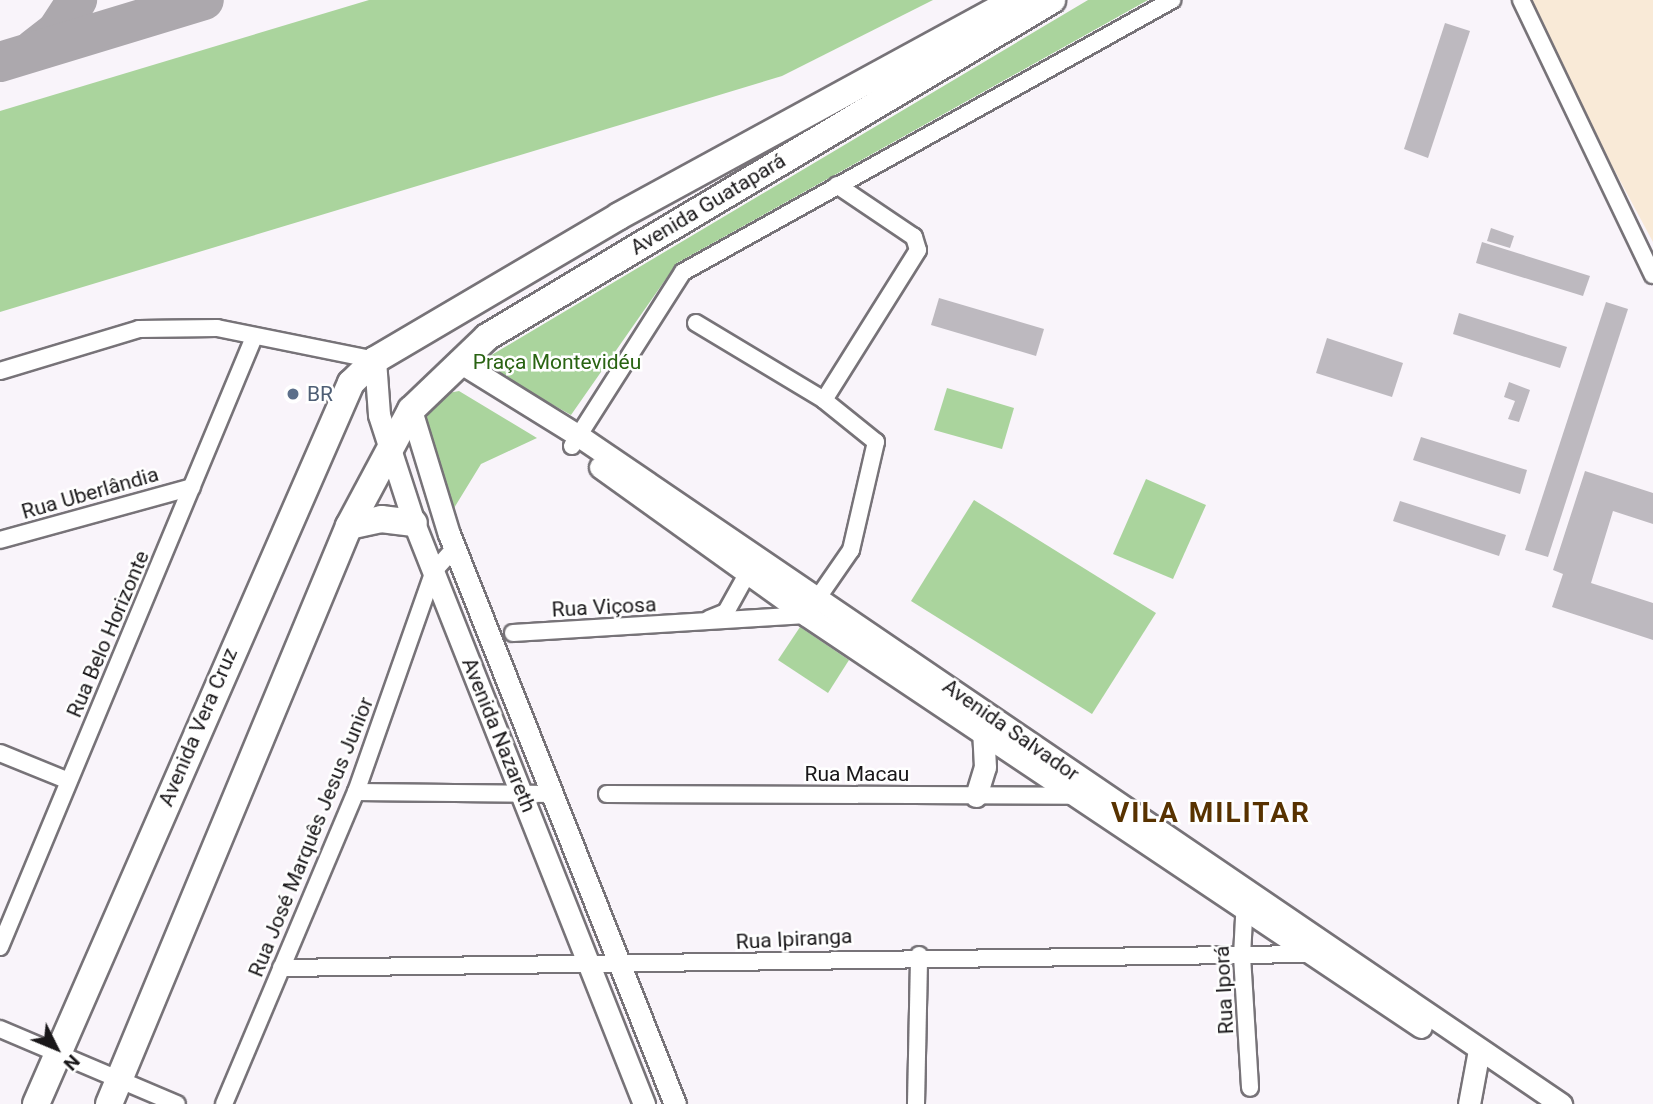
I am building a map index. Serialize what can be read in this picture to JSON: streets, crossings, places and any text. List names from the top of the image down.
{
  "streets": {
    "highway": ["Avenida Guatapará", "Avenida Vera Cruz"],
    "street": [
      "Rua Uberlândia",
      "Rua Viçosa",
      "Rua Belo Horizonte",
      "Avenida Salvador",
      "Avenida Nazareth",
      "Rua Macau",
      "Rua José Marquês Jesus Junior",
      "Rua Ipiranga",
      "Rua Iporá"
    ]
  },
  "crossings": [
    ["Avenida Guatapará", "Avenida Vera Cruz"],
    ["Avenida Guatapará", "Avenida Salvador"],
    ["Avenida Guatapará", "Avenida Nazareth"],
    ["Rua Uberlândia", "Rua Belo Horizonte"],
    ["Rua Viçosa", "Avenida Salvador"],
    ["Avenida Vera Cruz", "Avenida Nazareth"],
    ["Avenida Salvador", "Rua Macau"],
    ["Avenida Salvador", "Rua Ipiranga"],
    ["Avenida Salvador", "Rua Iporá"],
    ["Avenida Nazareth", "Rua José Marquês Jesus Junior"],
    ["Avenida Nazareth", "Rua Ipiranga"],
    ["Rua José Marquês Jesus Junior", "Rua Ipiranga"],
    ["Rua Ipiranga", "Rua Iporá"]
  ],
  "districts": ["VILA MILITAR"],
  "parks": ["Praça Montevidéu"],
  "places": ["BR"],
  "north": "bottom right"
}
